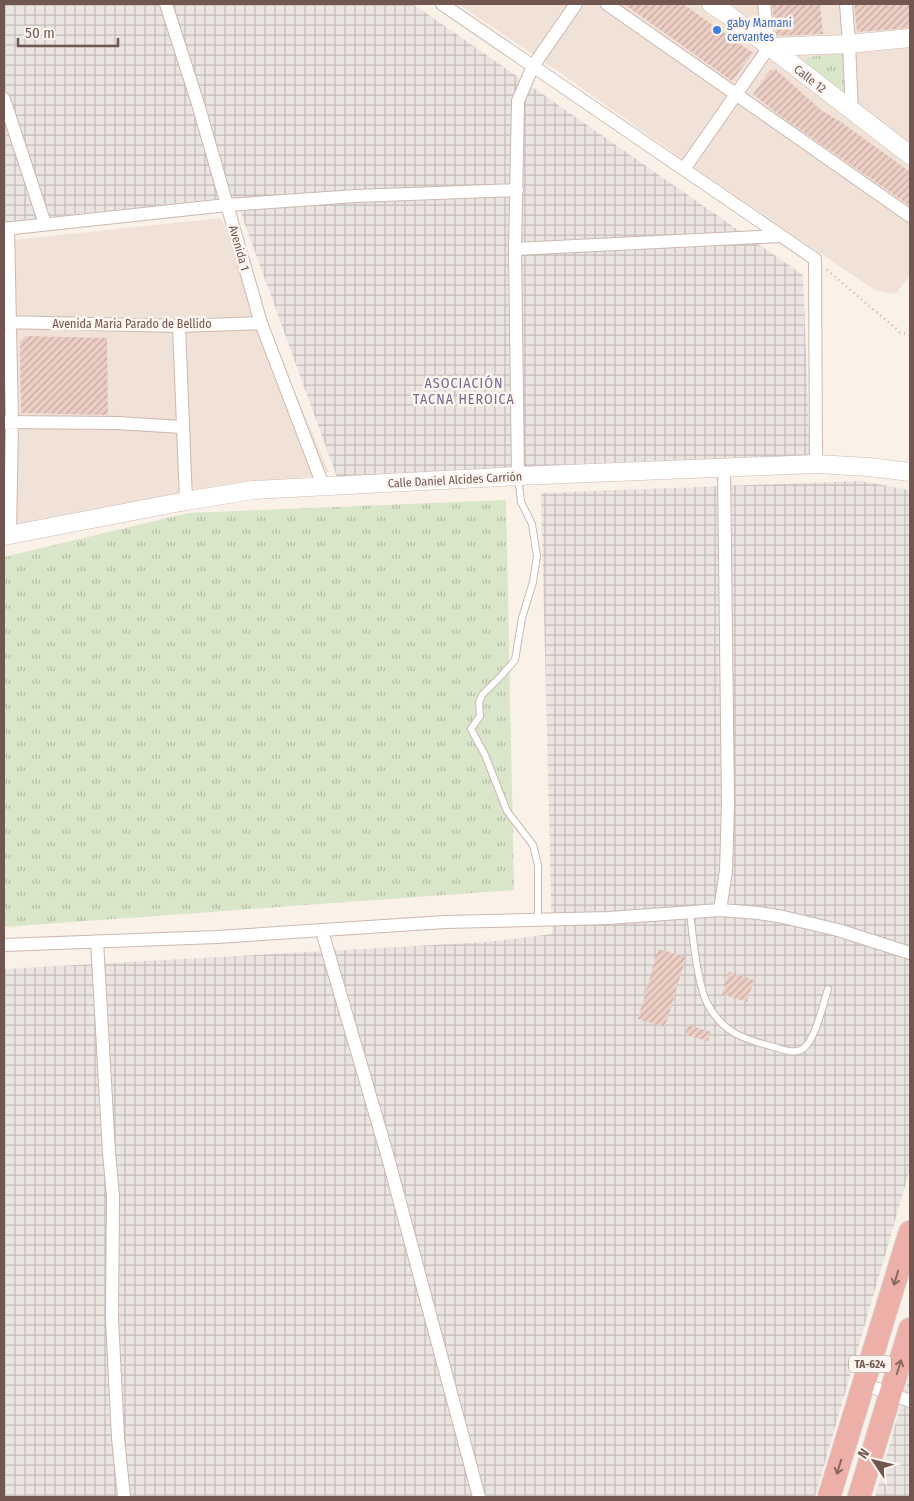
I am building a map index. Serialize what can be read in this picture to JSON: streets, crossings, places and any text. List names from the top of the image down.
{
  "streets": {
    "highway": ["TA-624"],
    "street": [
      "Calle 12",
      "Avenida 1",
      "Avenida Maria Parado de Bellido",
      "Calle Daniel Alcides Carrión"
    ]
  },
  "crossings": [
    ["Avenida 1", "Avenida Maria Parado de Bellido"],
    ["Avenida 1", "Calle Daniel Alcides Carrión"]
  ],
  "districts": ["ASOCIACIÓN TACNA HEROICA"],
  "places": ["gaby Mamani cervantes"],
  "scale_bar": "50 m",
  "north": "top left"
}
